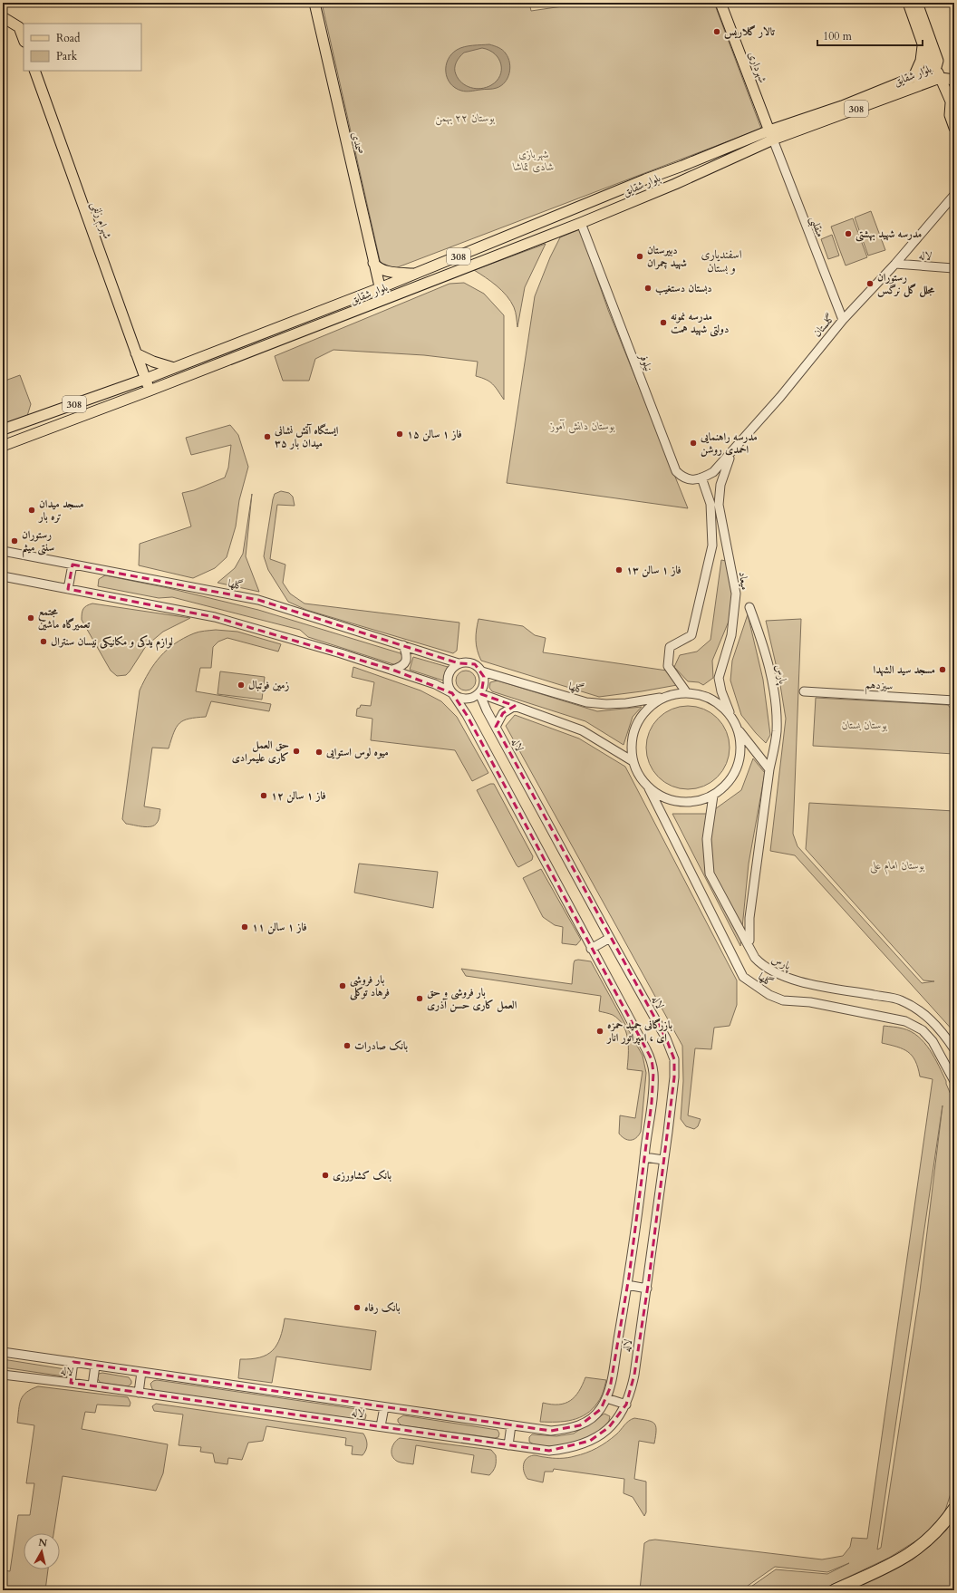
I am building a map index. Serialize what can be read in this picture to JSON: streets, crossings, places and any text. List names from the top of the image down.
{
  "streets": {
    "main road": [
      "شهرداری",
      "بلوار شقایق",
      "308",
      "صمدی",
      "شهرام زلفی"
    ],
    "street": [
      "منقلبی",
      "لاله",
      "گلستان",
      "نیلوفر",
      "میعاد",
      "گلها",
      "پارس",
      "سیزدهم"
    ]
  },
  "crossings": [
    ["شهرداری", "بلوار شقایق"],
    ["شهرداری", "منقلبی"],
    ["بلوار شقایق", "308"],
    ["بلوار شقایق", "صمدی"],
    ["بلوار شقایق", "شهرام زلفی"],
    ["بلوار شقایق", "منقلبی"],
    ["بلوار شقایق", "نیلوفر"],
    ["منقلبی", "گلستان"],
    ["لاله", "گلستان"],
    ["لاله", "گلها"],
    ["گلستان", "نیلوفر"],
    ["گلستان", "میعاد"],
    ["میعاد", "گلها"],
    ["میعاد", "پارس"],
    ["گلها", "پارس"]
  ],
  "districts": ["اسفندیاری و بستان"],
  "parks": [
    "بوستان ۲۲ بهمن",
    "شهربازی شادی تماشا",
    "بوستان دانش آموز",
    "بوستان بستان",
    "بوستان امام علی"
  ],
  "places": [
    "تالار گلاریس",
    "مدرسه شهید بهشتی",
    "دبیرستان شهید چمران",
    "رستوران مجلل گل نرگس",
    "دبستان دستغیب",
    "مدرسه نمونه دولتی شهید همت",
    "فاز ۱ سالن ۱۵",
    "ایستگاه آتش نشانی ۳۵ میدان بار",
    "مدرسه راهنمایی احمدی روشن",
    "مسجد میدان تره بار",
    "رستوران سنتی میثم",
    "فاز ۱ سالن ۱۳",
    "مجتمع تعمیرگاه ماشین",
    "لوازم یدکی و مکانیکی نیسان سنترال",
    "مسجد سید الشهدا",
    "زمین فوتبال",
    "حق العمل کاری علیمرادی",
    "میوه لوس استوایی",
    "فاز ۱ سالن ۱۲",
    "فاز ۱ سالن ۱۱",
    "بار فروشی فرهاد توکلی",
    "بار فروشی و حق العمل کاری حسن آذری",
    "بازرگانی حمید حمزه ای ، امپراتور انار",
    "بانک صادرات",
    "بانک کشاورزی",
    "بانک رفاه"
  ],
  "legend": ["Road", "Park"],
  "scale_bar": "100 m",
  "north": "top"
}
